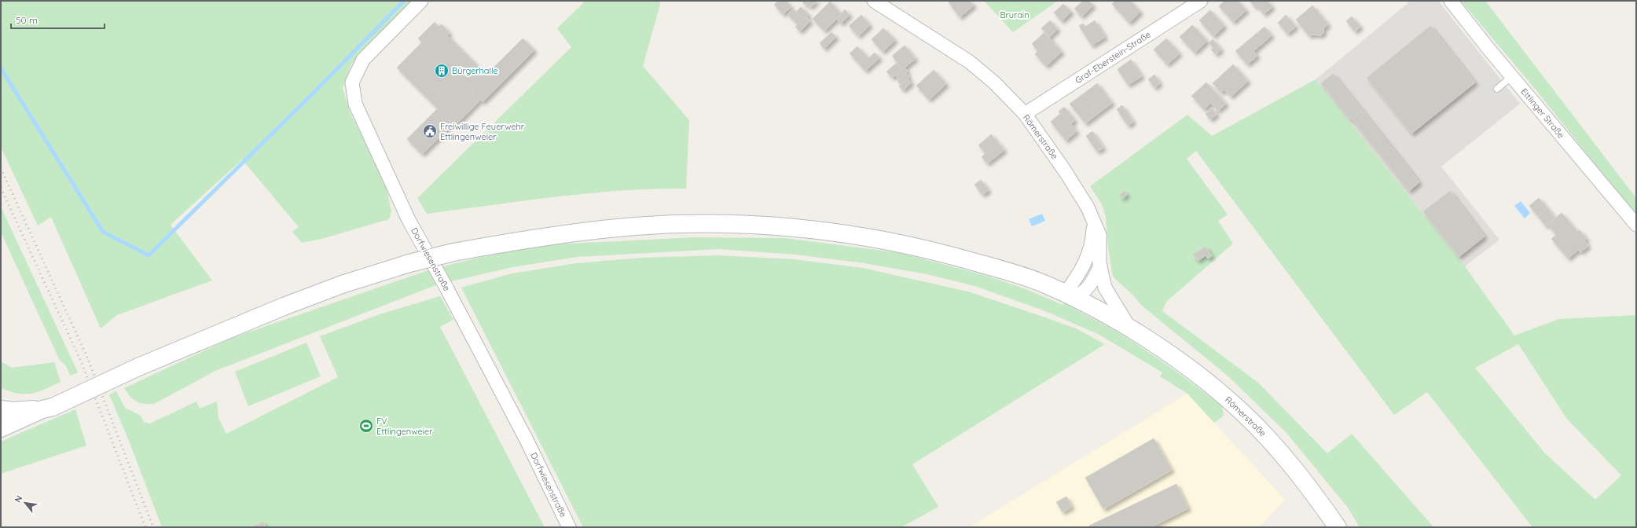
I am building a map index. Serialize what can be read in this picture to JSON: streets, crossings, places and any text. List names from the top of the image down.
{
  "streets": {
    "main road": ["Römerstraße"],
    "street": ["Graf-Eberstein-Straße", "Ettlinger Straße", "Dorfwiesenstraße"]
  },
  "crossings": [
    ["Graf-Eberstein-Straße", "Römerstraße"]
  ],
  "parks": ["Brurain"],
  "places": {
    "building": ["Bürgerhalle"],
    "public building": ["Freiwillige Feuerwehr Ettlingenweier"],
    "sports": ["FV Ettlingenweier"]
  },
  "scale_bar": "50 m",
  "north": "top left"
}
